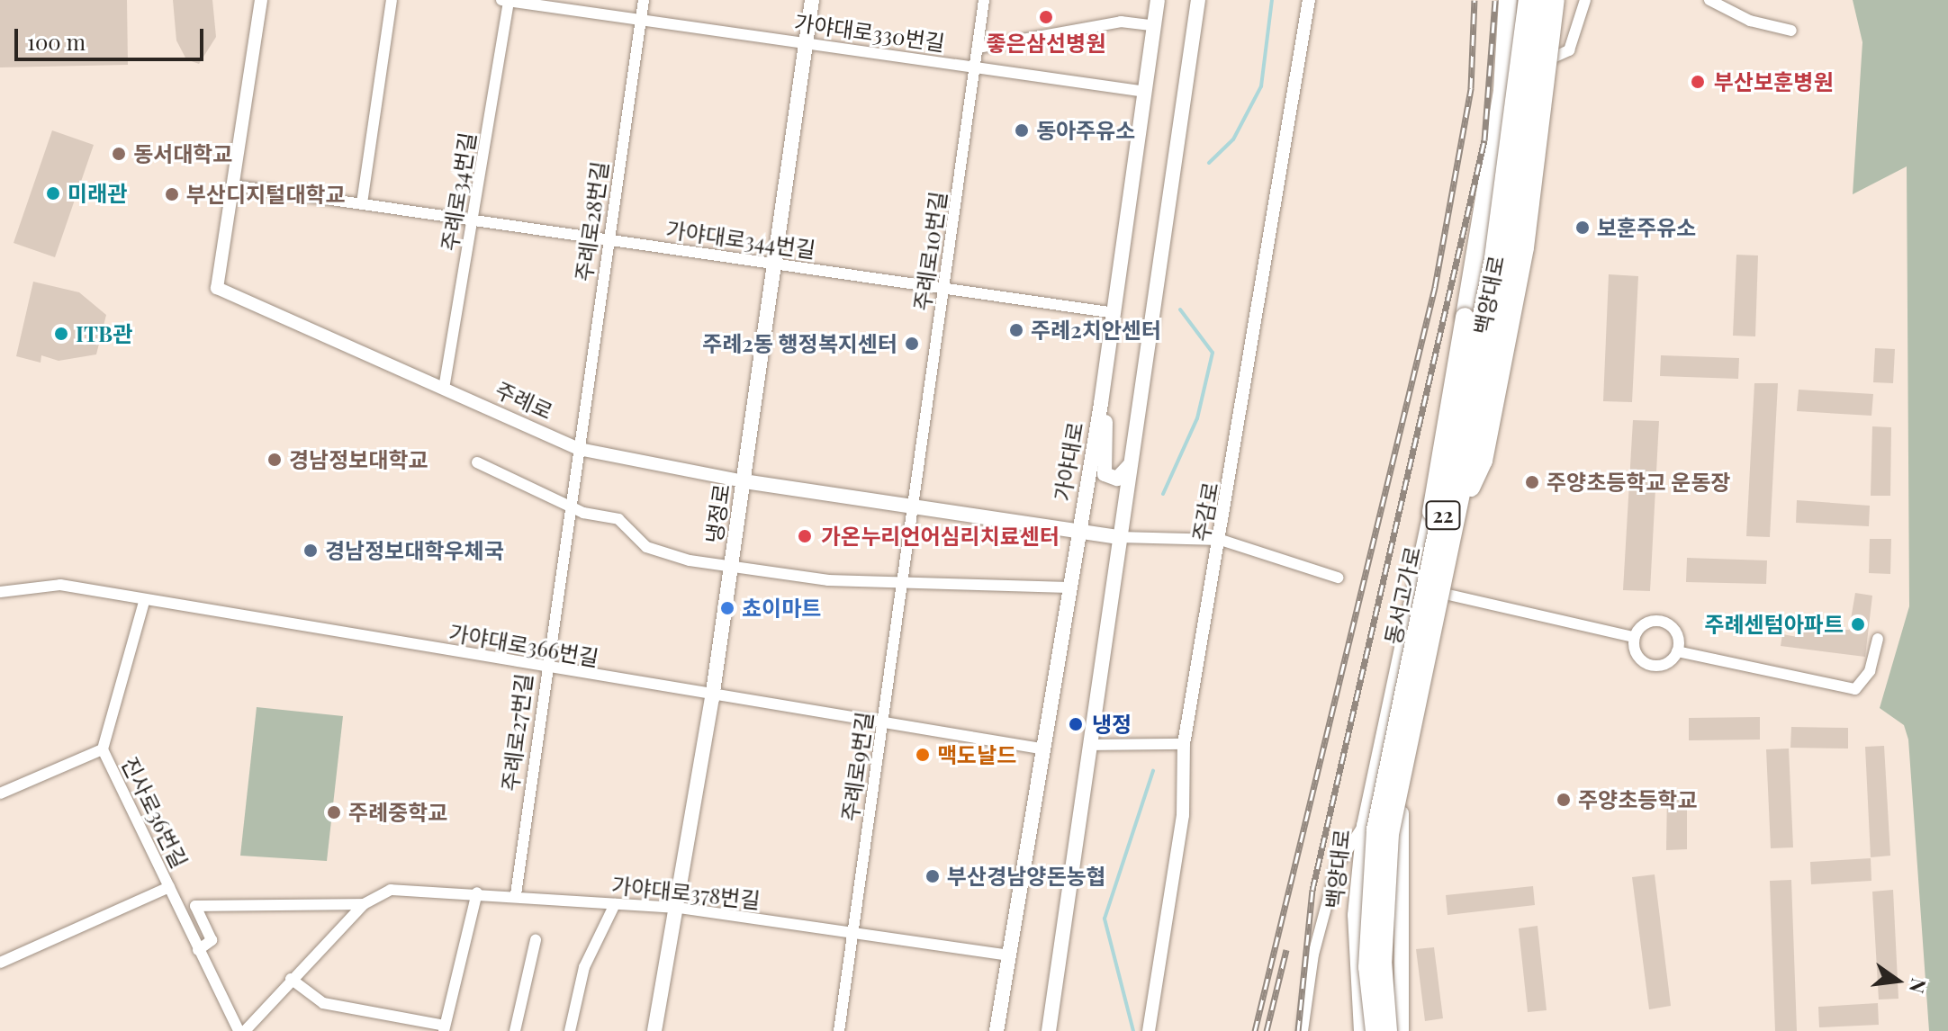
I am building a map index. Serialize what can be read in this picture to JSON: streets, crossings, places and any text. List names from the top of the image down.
{
  "streets": {
    "highway": ["22", "동서고가로"],
    "main road": [
      "백양대로",
      "주례로",
      "가야대로",
      "냉정로"
    ],
    "street": [
      "가야대로330번길",
      "주례로34번길",
      "주례로28번길",
      "가야대로344번길",
      "주례로10번길",
      "주감로",
      "가야대로366번길",
      "주례로27번길",
      "주례로9번길",
      "진사로36번길",
      "가야대로378번길"
    ]
  },
  "crossings": [
    ["가야대로330번길", "주례로34번길"],
    ["가야대로330번길", "주례로28번길"],
    ["가야대로330번길", "주례로10번길"],
    ["가야대로330번길", "가야대로"],
    ["가야대로330번길", "냉정로"],
    ["주례로34번길", "가야대로344번길"],
    ["주례로34번길", "주례로"],
    ["주례로28번길", "가야대로344번길"],
    ["주례로28번길", "주례로"],
    ["주례로28번길", "주례로27번길"],
    ["가야대로344번길", "주례로10번길"],
    ["가야대로344번길", "주례로"],
    ["가야대로344번길", "가야대로"],
    ["가야대로344번길", "냉정로"],
    ["주례로10번길", "주례로"],
    ["주례로10번길", "주례로9번길"],
    ["백양대로", "동서고가로"],
    ["주례로", "가야대로"],
    ["주례로", "냉정로"],
    ["주례로", "주례로27번길"],
    ["주례로", "주례로9번길"],
    ["가야대로", "가야대로366번길"],
    ["가야대로", "가야대로378번길"],
    ["냉정로", "가야대로366번길"],
    ["냉정로", "가야대로378번길"],
    ["가야대로366번길", "주례로27번길"],
    ["가야대로366번길", "주례로9번길"],
    ["가야대로366번길", "진사로36번길"],
    ["주례로27번길", "가야대로378번길"],
    ["주례로9번길", "가야대로378번길"],
    ["진사로36번길", "가야대로378번길"]
  ],
  "places": [
    "좋은삼선병원",
    "부산보훈병원",
    "동아주유소",
    "동서대학교",
    "미래관",
    "부산디지털대학교",
    "보훈주유소",
    "주례2치안센터",
    "ITB관",
    "주례2동 행정복지센터",
    "경남정보대학교",
    "주양초등학교 운동장",
    "가온누리언어심리치료센터",
    "경남정보대학우체국",
    "쵸이마트",
    "주례센텀아파트",
    "냉정",
    "맥도날드",
    "주양초등학교",
    "주례중학교",
    "부산경남양돈농협"
  ],
  "scale_bar": "100 m",
  "north": "right"
}
